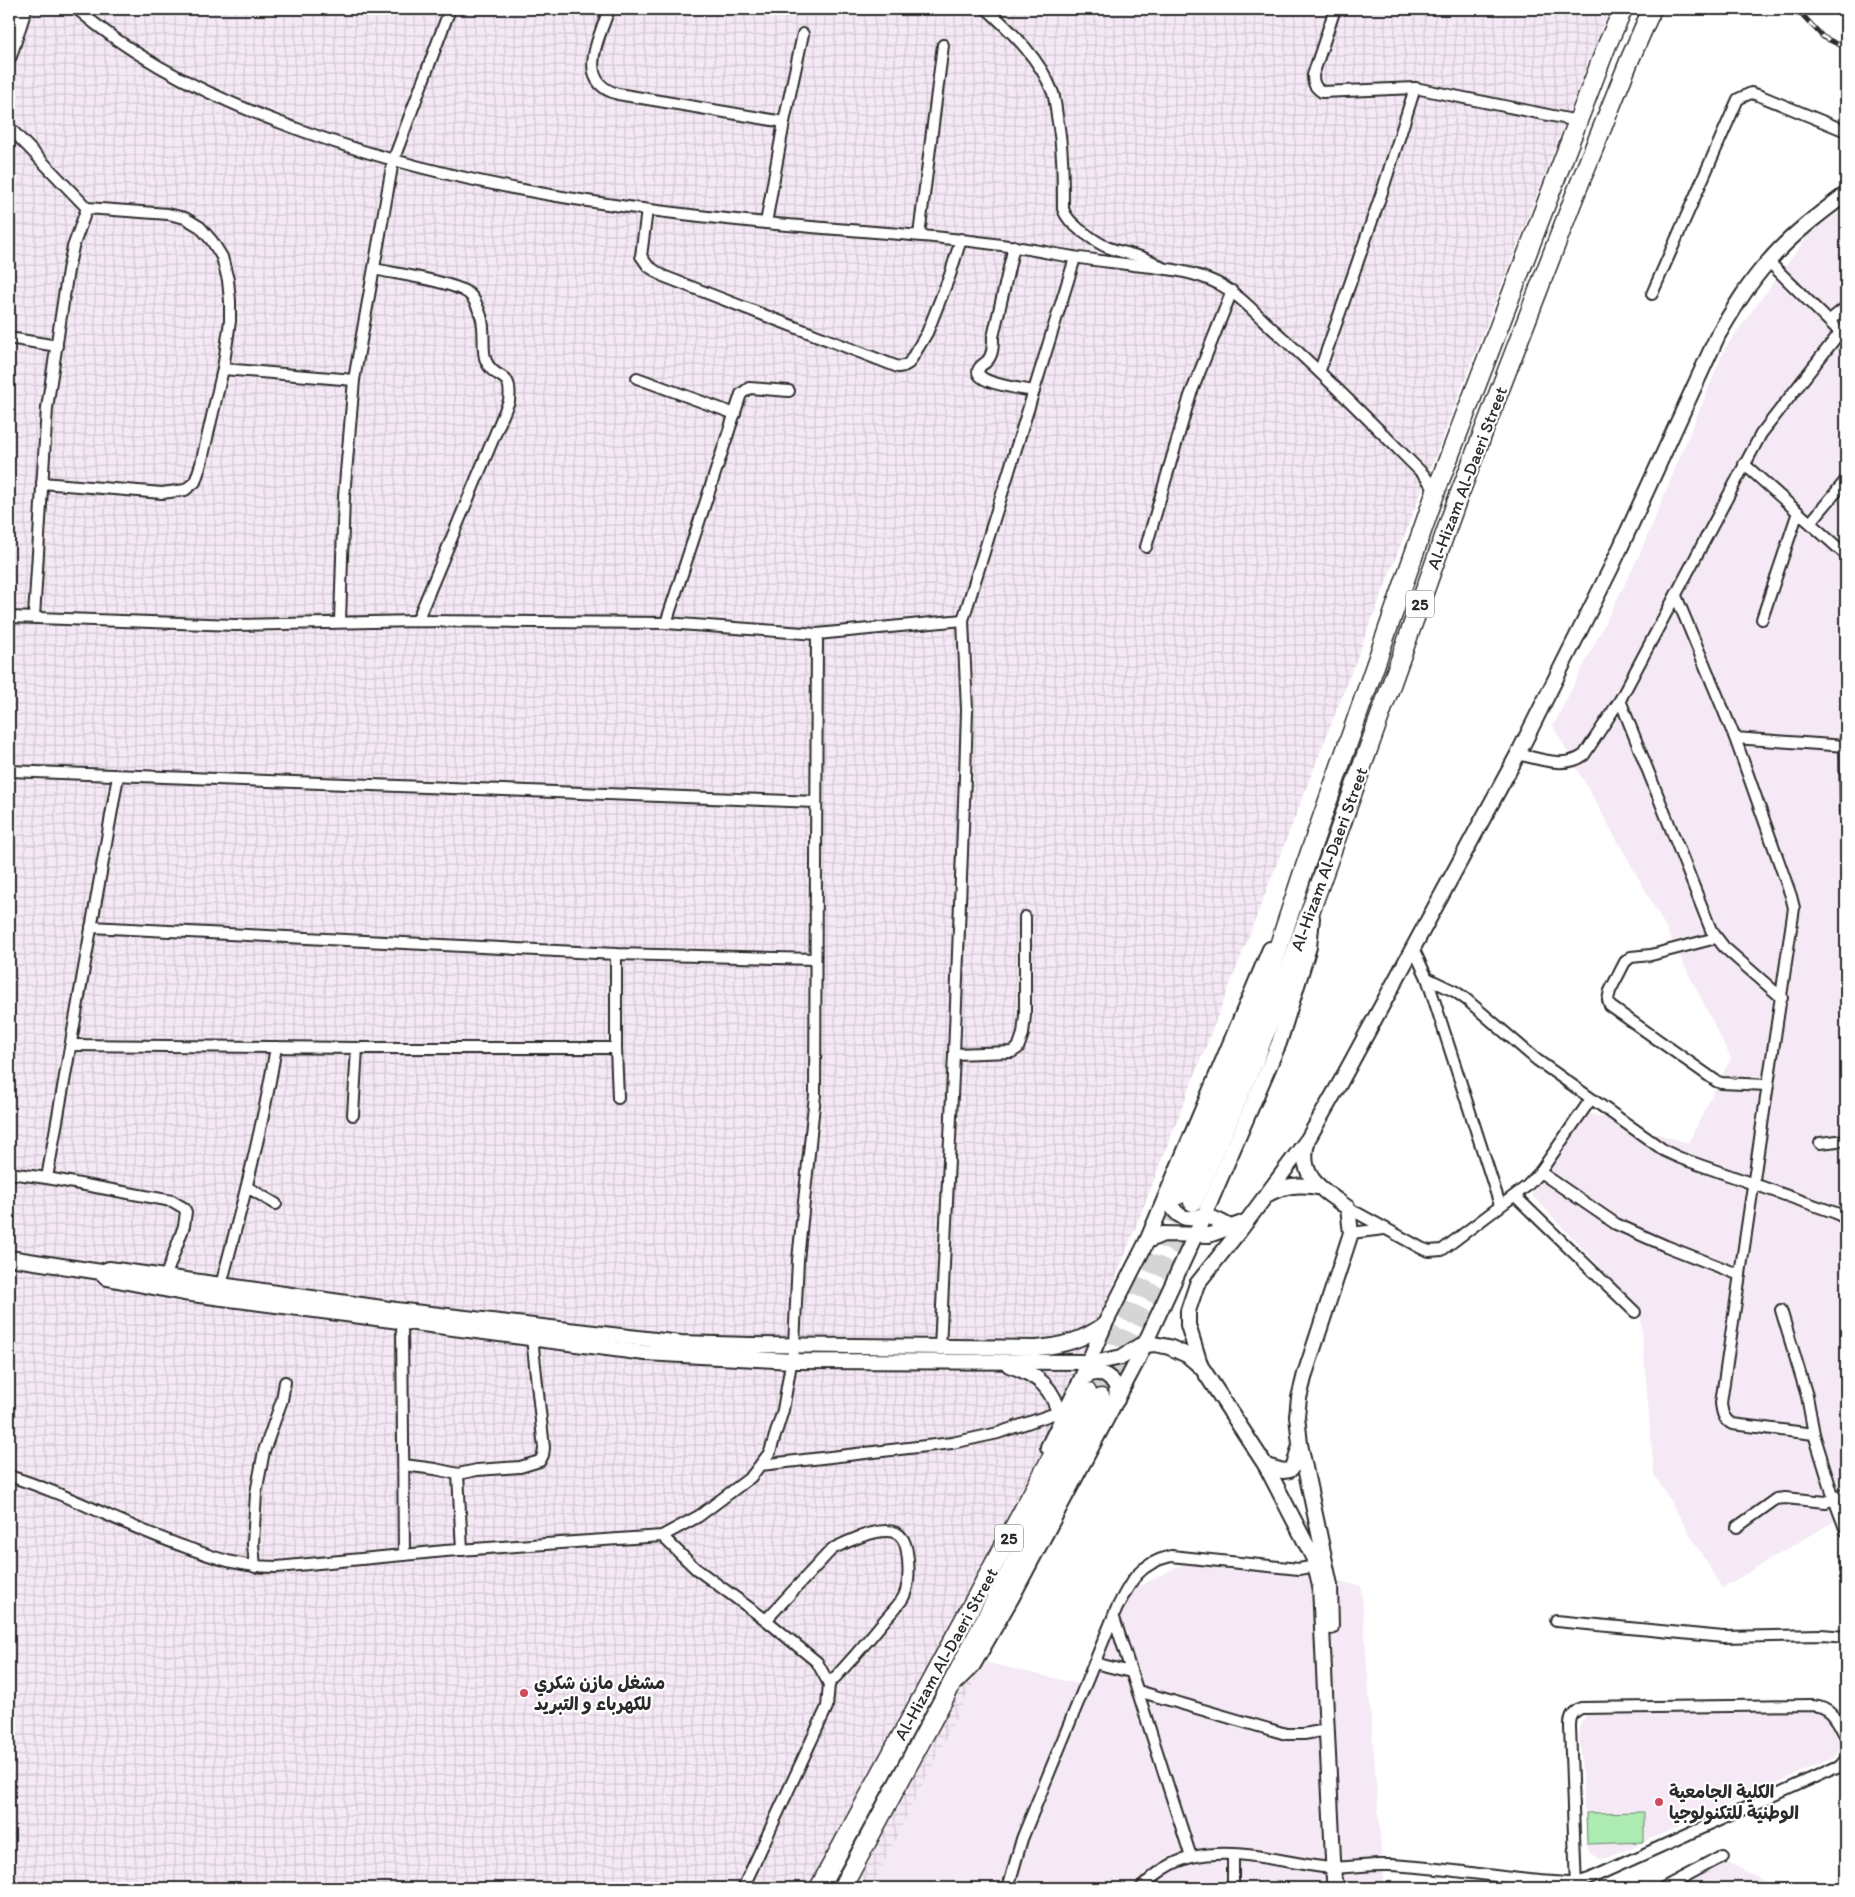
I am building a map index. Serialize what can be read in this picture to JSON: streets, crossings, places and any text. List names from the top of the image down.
{
  "streets": {
    "highway": ["Al-Hizam Al-Daeri Street", "25"]
  },
  "places": ["مشغل مازن شكري للكهرباء و التبريد", "الكلية الجامعية الوطنية للتكنولوجيا"]
}
